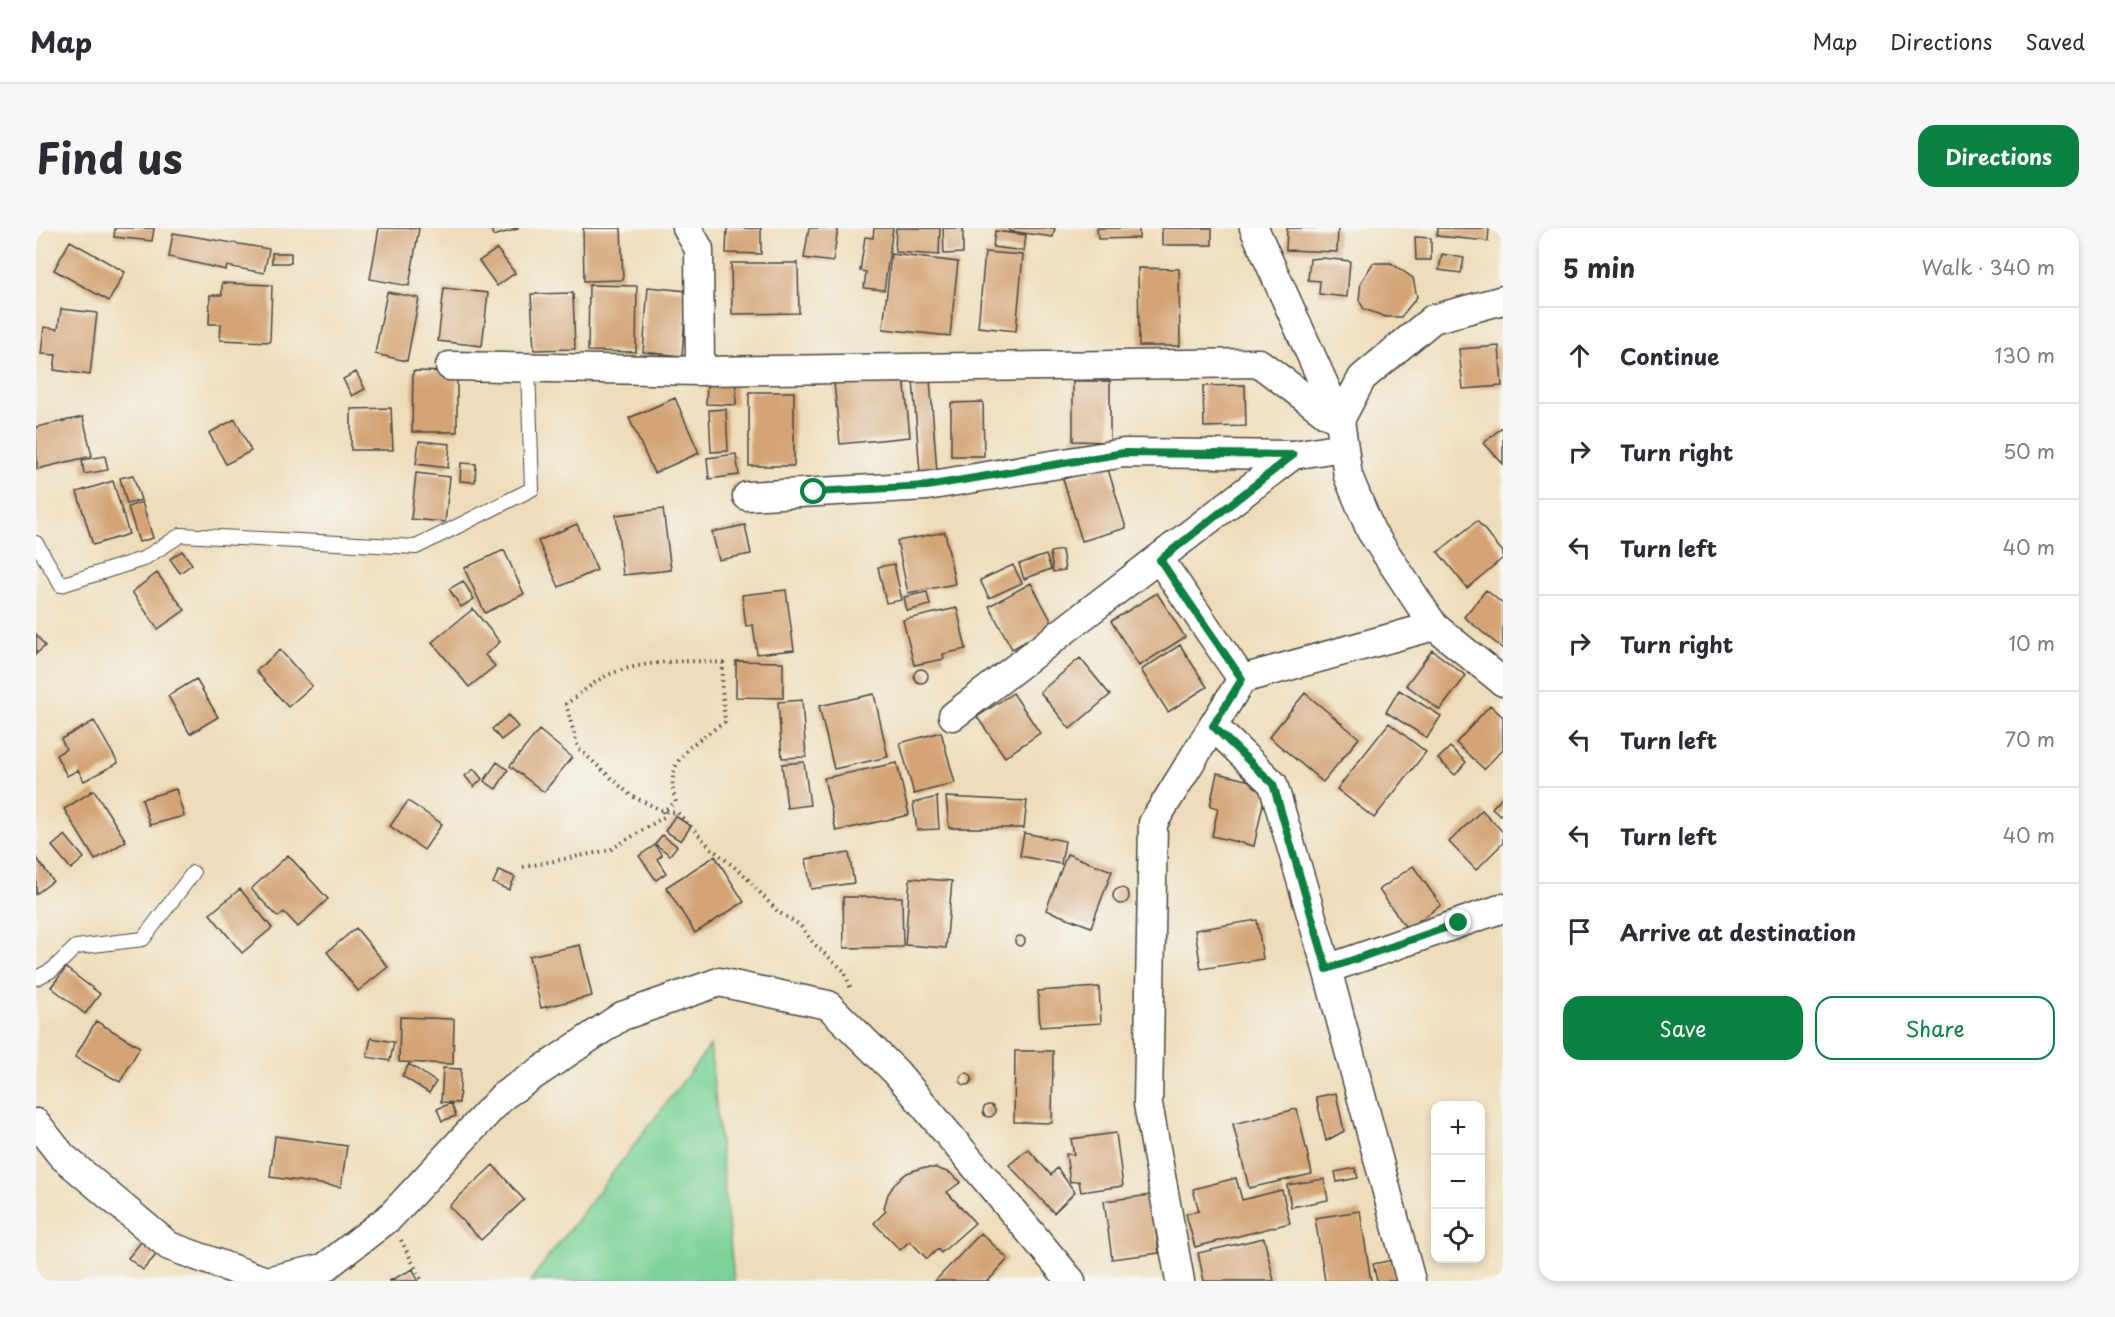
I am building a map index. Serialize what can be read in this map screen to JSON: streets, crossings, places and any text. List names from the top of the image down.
{
  "page": {
    "header": "Map",
    "nav": ["Map", "Directions", "Saved"],
    "title": "Find us",
    "buttons": [
      "Directions",
      ["Save", "Share"]
    ],
    "heading": ["5 min", "Walk · 340 m"],
    "list": [
      ["Continue", "130 m"],
      ["Turn right", "50 m"],
      ["Turn left", "40 m"],
      ["Turn right", "10 m"],
      ["Turn left", "70 m"],
      ["Turn left", "40 m"],
      "Arrive at destination"
    ],
    "map_buttons": ["+", "−"]
  }
}
